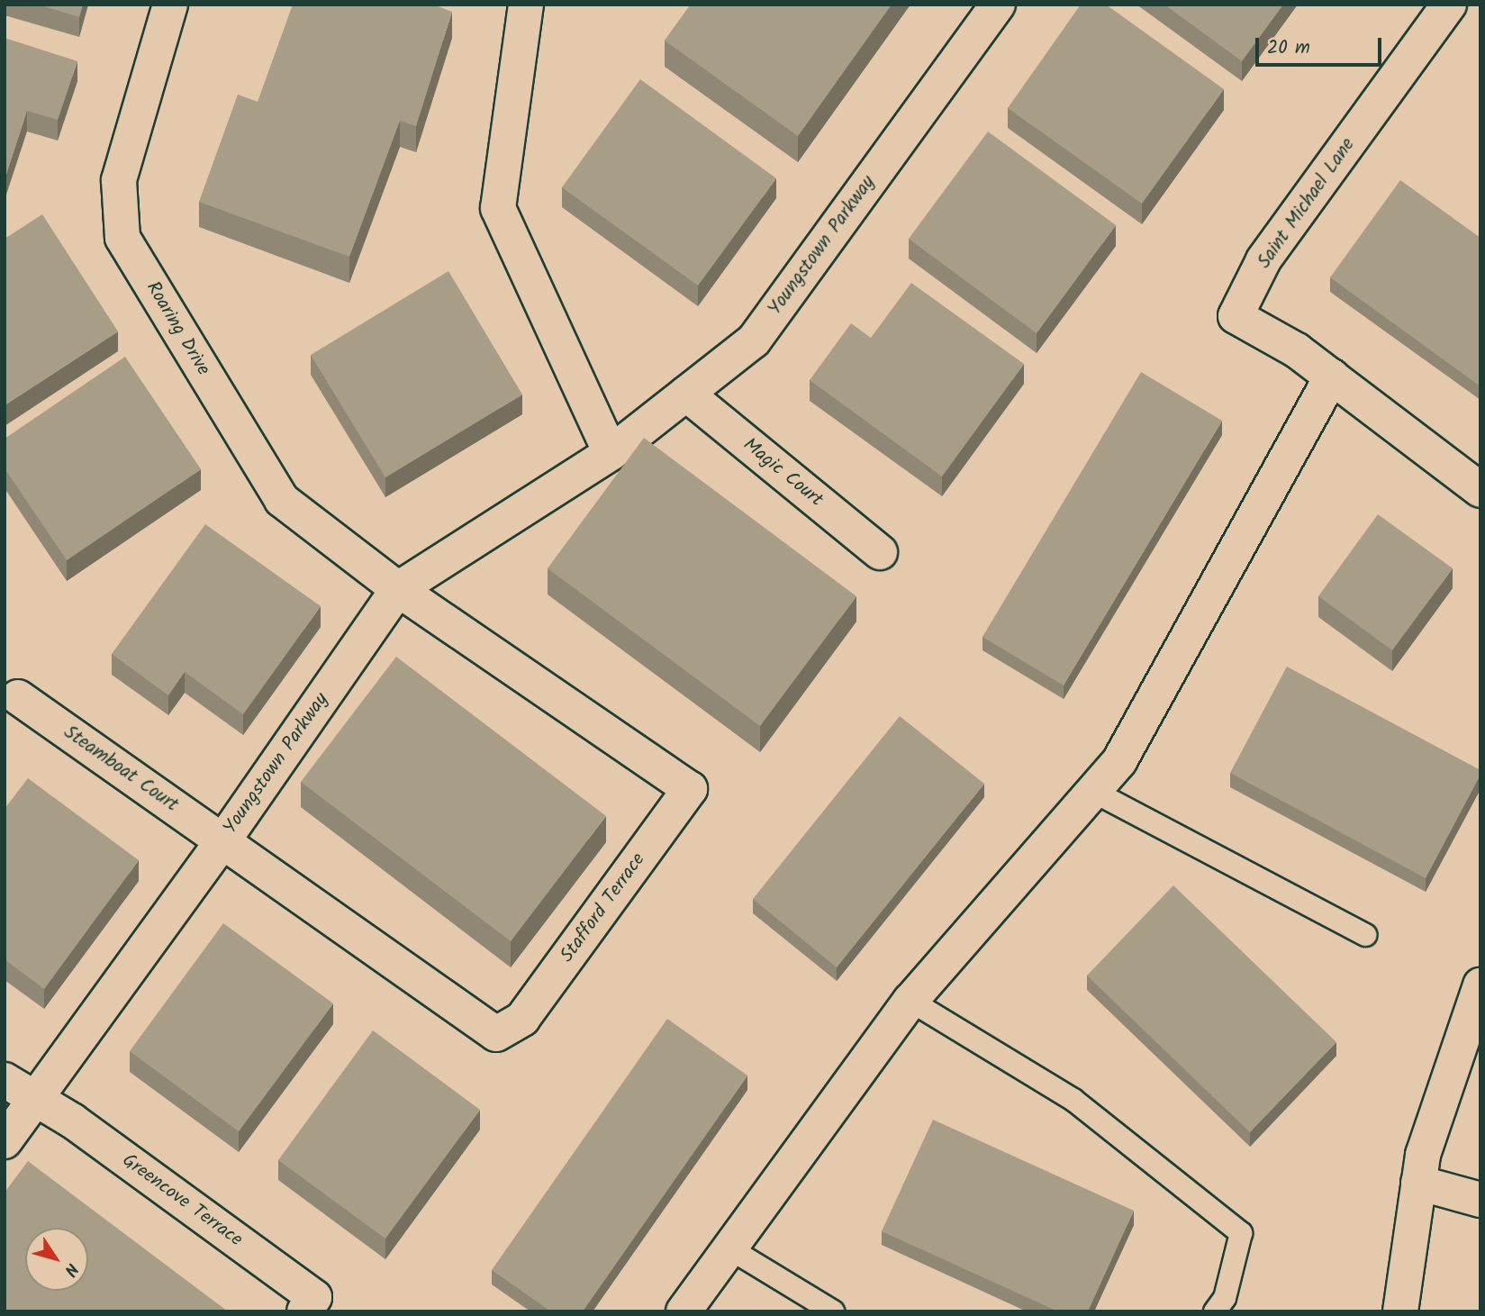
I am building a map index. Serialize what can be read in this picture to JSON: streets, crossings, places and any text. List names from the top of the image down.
{
  "streets": {
    "street": [
      "Saint Michael Lane",
      "Youngstown Parkway",
      "Roaring Drive",
      "Magic Court",
      "Steamboat Court",
      "Stafford Terrace",
      "Greencove Terrace"
    ]
  },
  "crossings": [
    ["Youngstown Parkway", "Roaring Drive"],
    ["Youngstown Parkway", "Magic Court"],
    ["Youngstown Parkway", "Steamboat Court"],
    ["Youngstown Parkway", "Stafford Terrace"],
    ["Youngstown Parkway", "Greencove Terrace"],
    ["Roaring Drive", "Stafford Terrace"],
    ["Steamboat Court", "Stafford Terrace"]
  ],
  "scale_bar": "20 m",
  "north": "bottom right"
}
